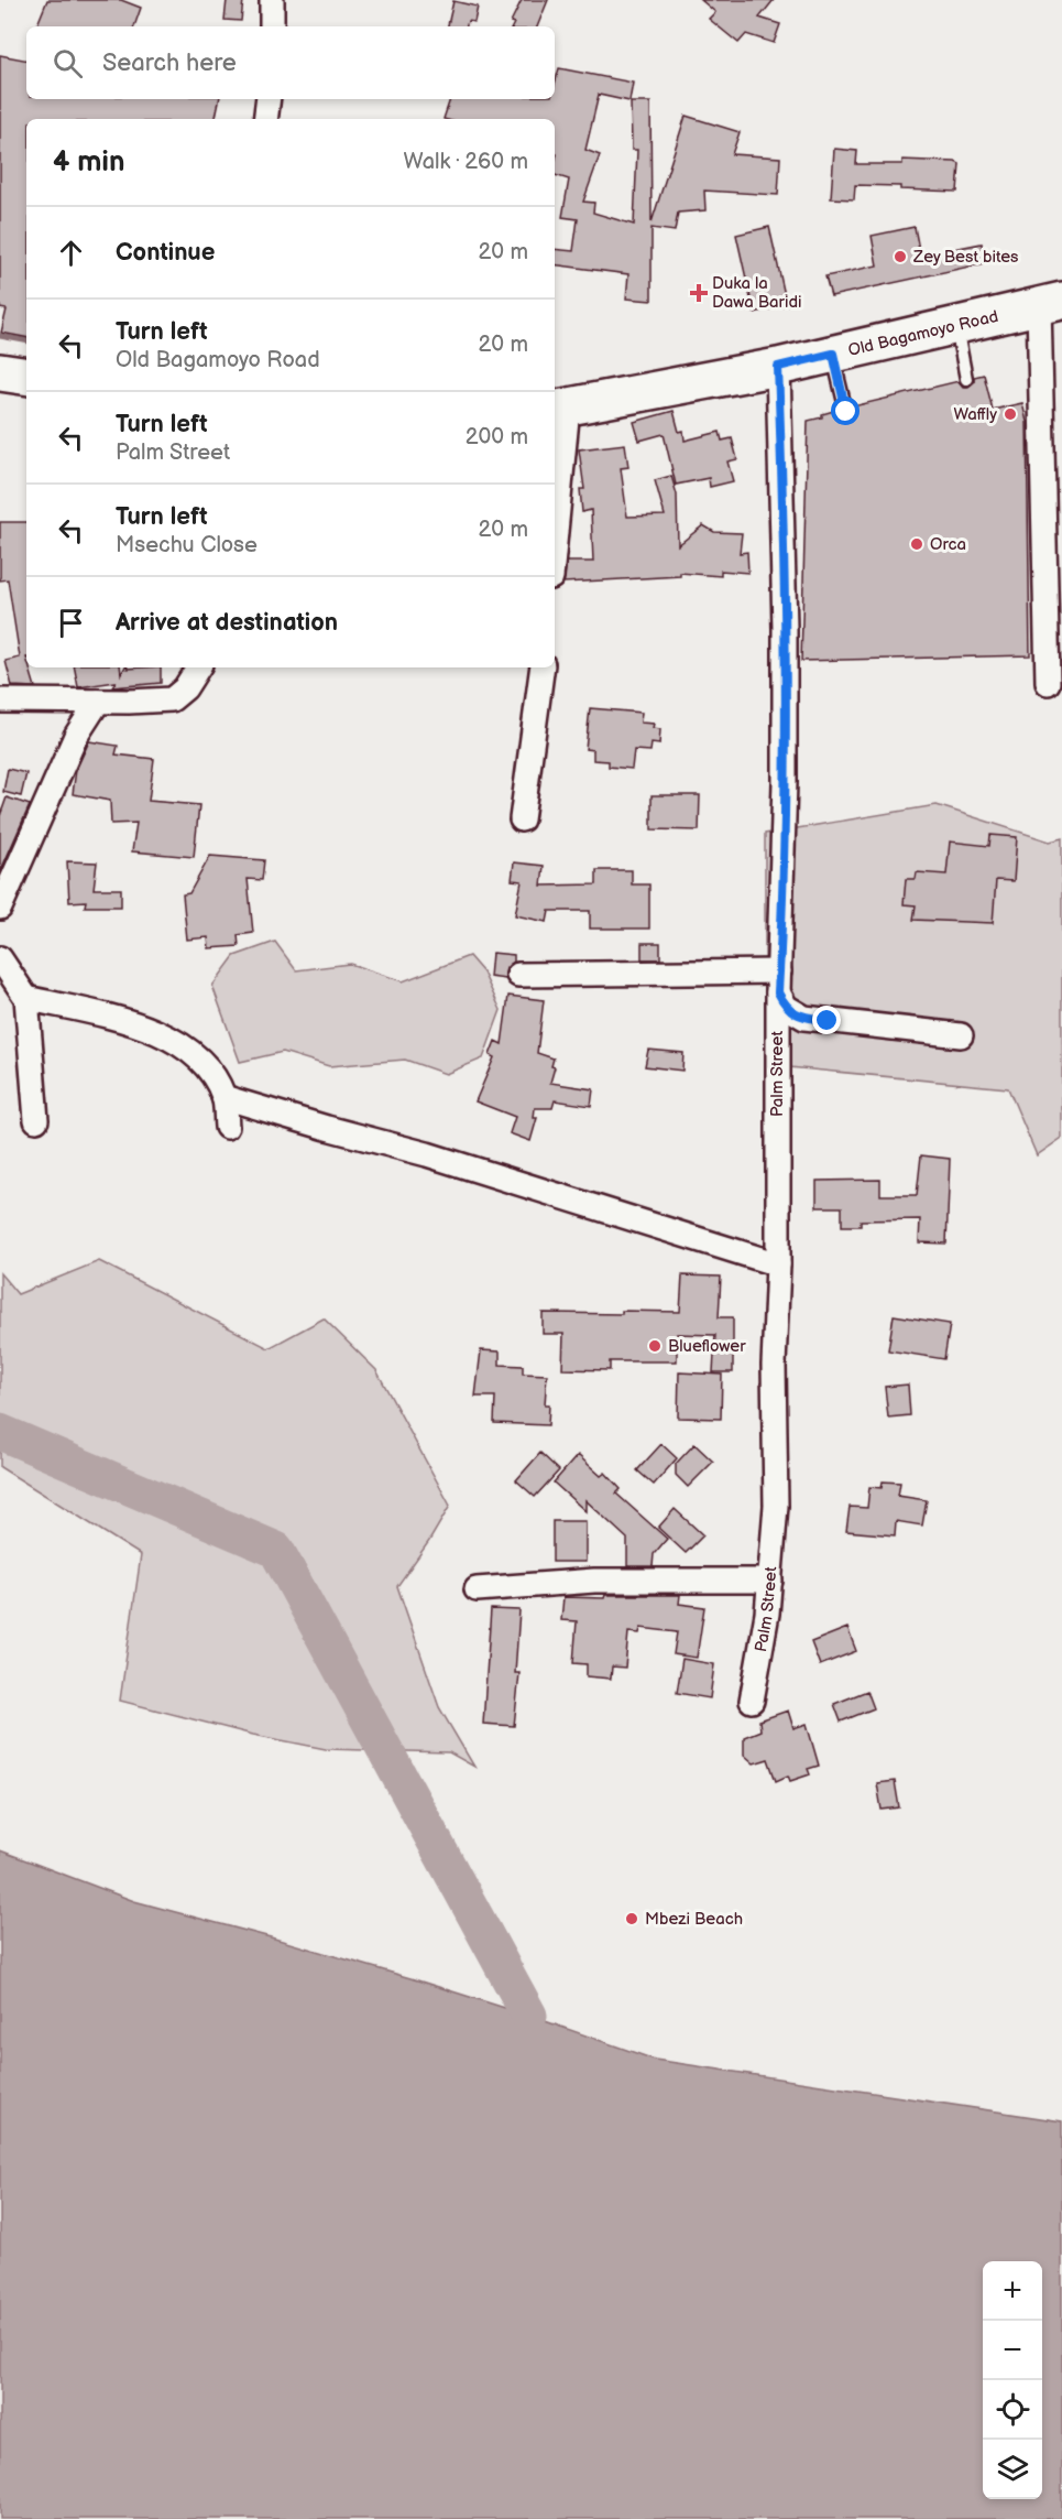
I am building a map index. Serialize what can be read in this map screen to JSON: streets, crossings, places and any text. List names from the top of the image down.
{
  "streets": {
    "main road": ["Old Bagamoyo Road"],
    "street": ["Palm Street"]
  },
  "crossings": [
    ["Old Bagamoyo Road", "Palm Street"]
  ],
  "places": {
    "other": [
      "Zey Best bites",
      "Waffly",
      "Orca",
      "Blueflower",
      "Mbezi Beach"
    ],
    "health": ["Duka la Dawa Baridi"]
  },
  "page": {
    "search": "Search here",
    "heading": ["4 min", "Walk · 260 m"],
    "list": [
      ["Continue", "20 m"],
      ["Turn left", "Old Bagamoyo Road", "20 m"],
      ["Turn left", "Palm Street", "200 m"],
      ["Turn left", "Msechu Close", "20 m"],
      "Arrive at destination"
    ],
    "map_buttons": ["+", "−"]
  }
}
